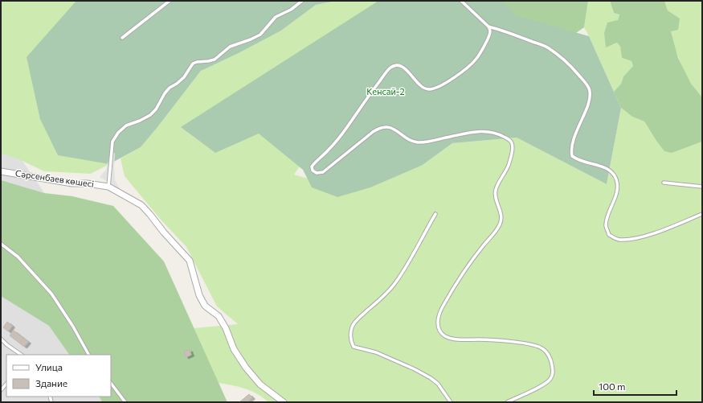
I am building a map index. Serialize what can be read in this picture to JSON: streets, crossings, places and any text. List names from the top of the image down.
{
  "streets": {
    "street": ["Сәрсенбаев көшесі"]
  },
  "parks": ["Кенсай-2"],
  "legend": ["Улица", "Здание"],
  "scale_bar": "100 m"
}
